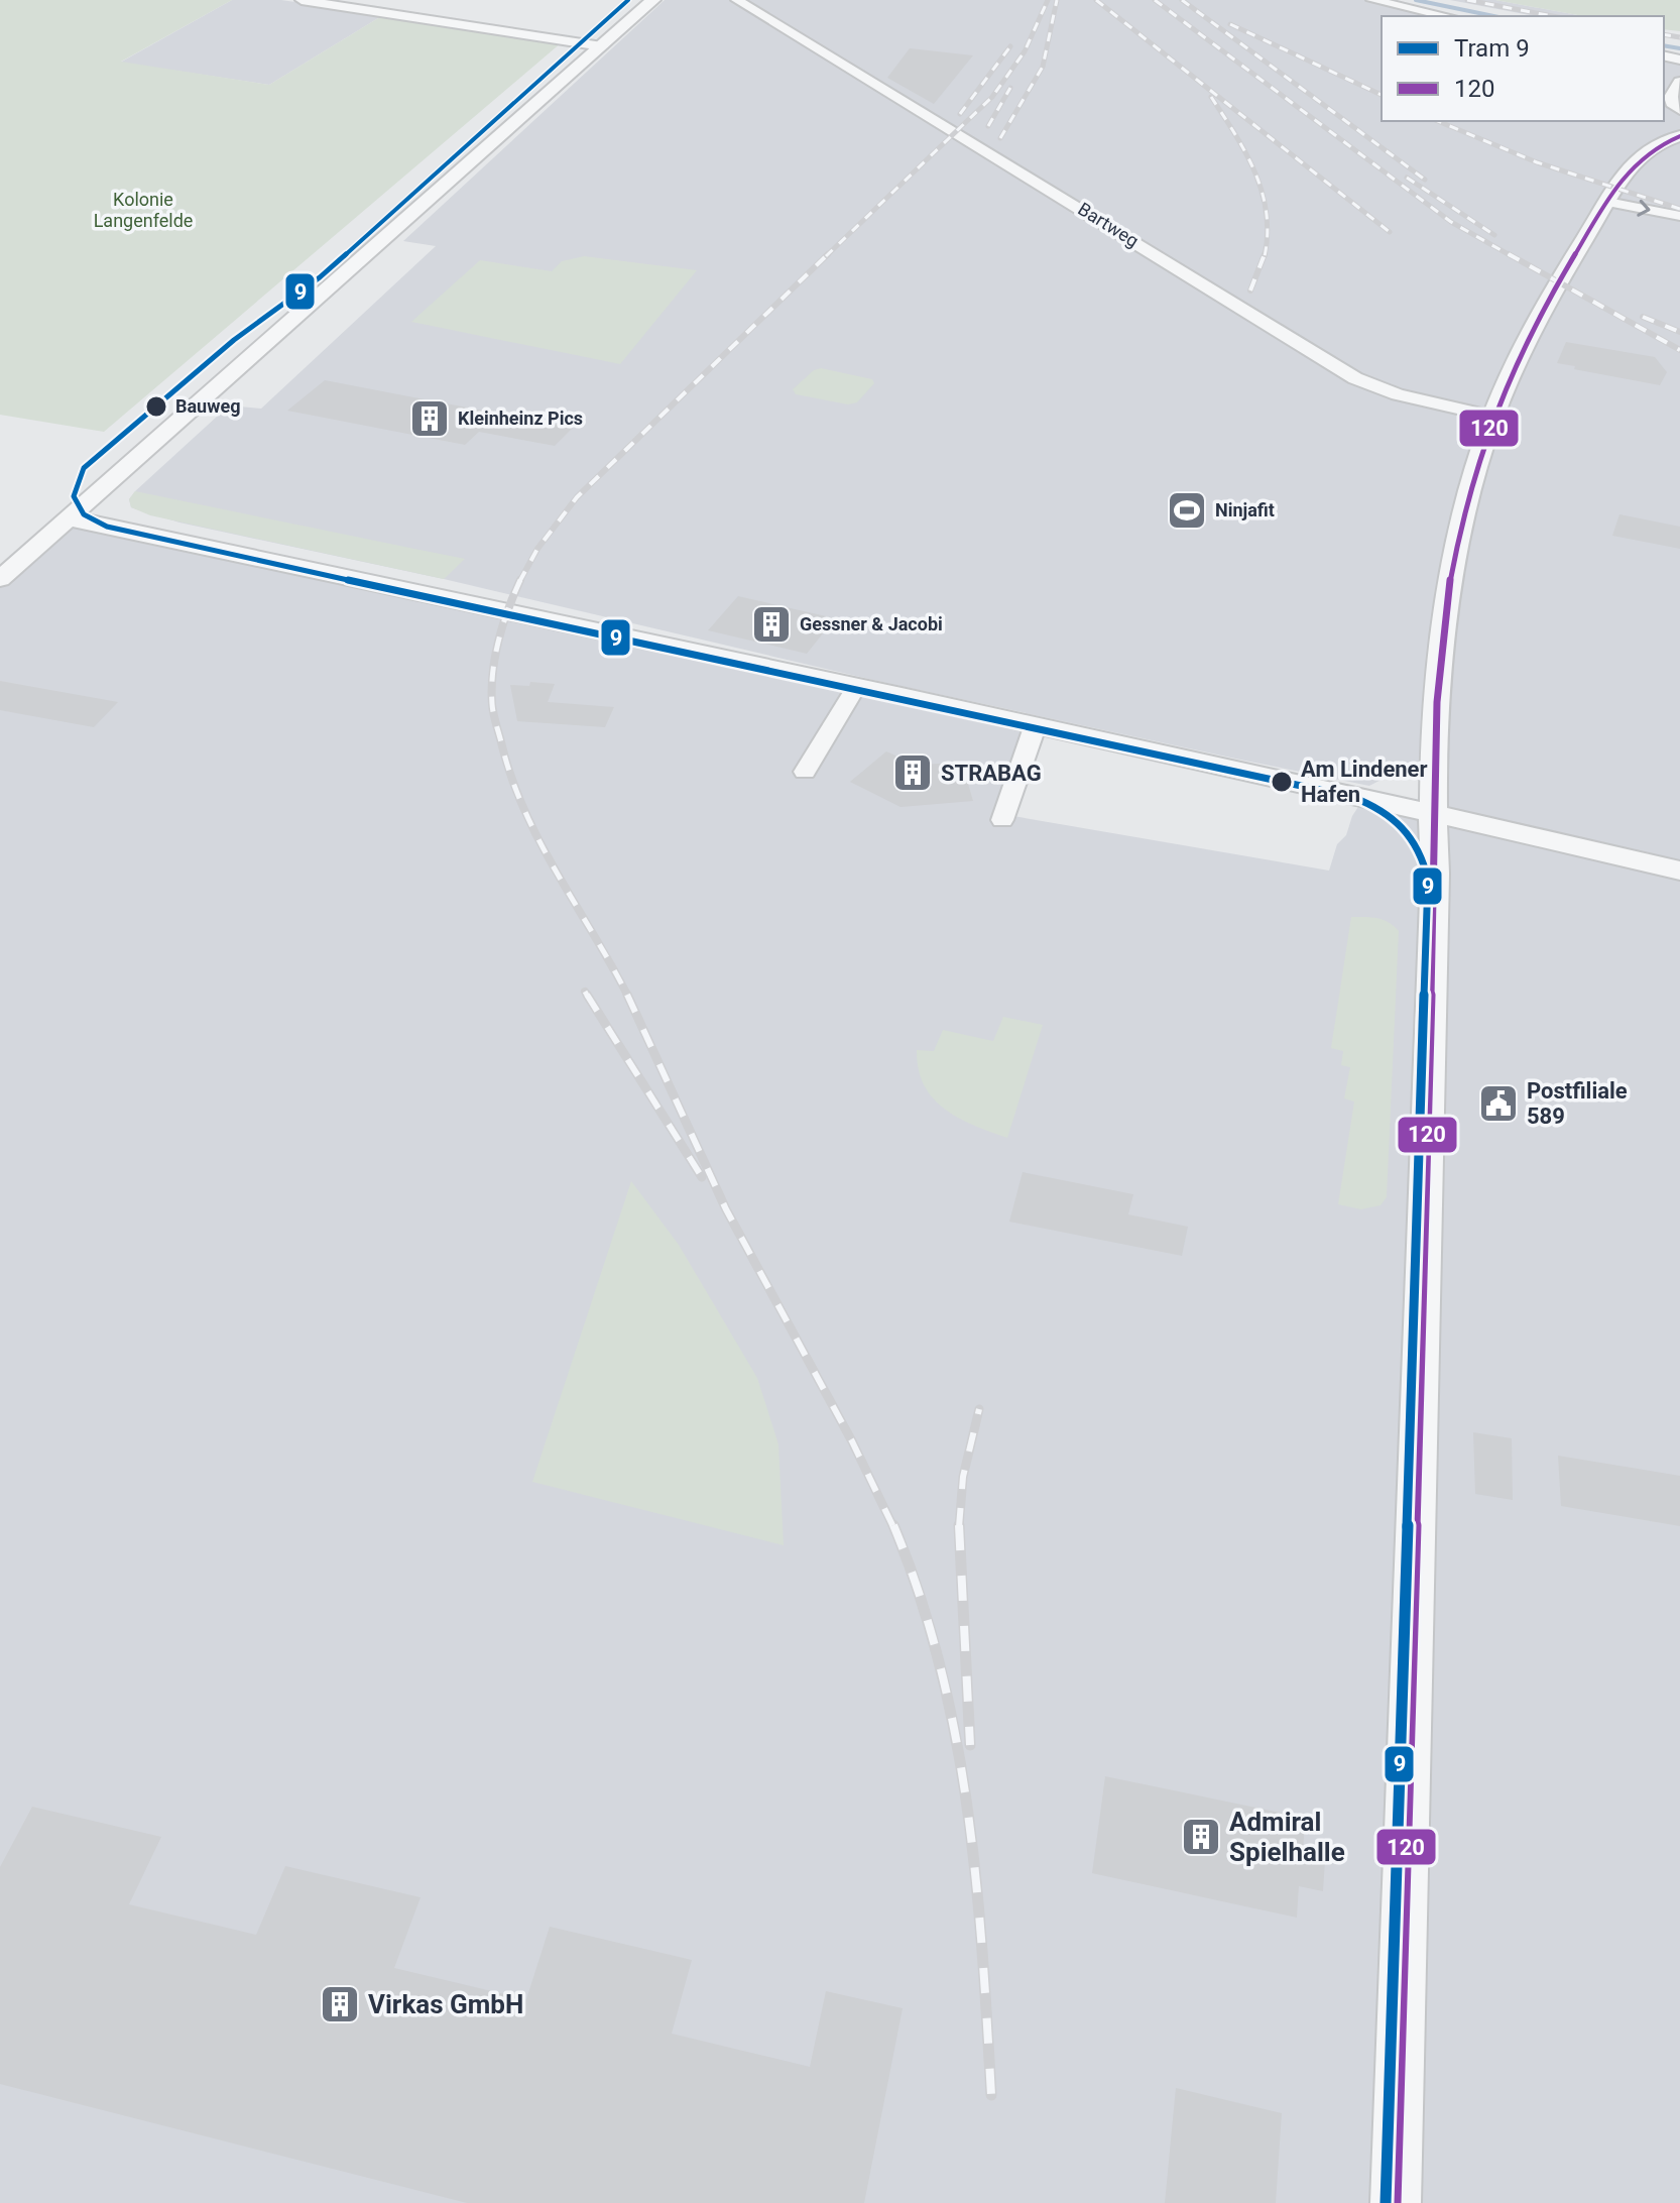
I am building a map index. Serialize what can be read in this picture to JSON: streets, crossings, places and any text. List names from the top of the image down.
{
  "streets": {
    "street": ["Bartweg"]
  },
  "parks": ["Kolonie Langenfelde"],
  "places": {
    "other": ["Bauweg", "Am Lindener Hafen"],
    "building": [
      "Kleinheinz Pics",
      "Gessner & Jacobi",
      "STRABAG",
      "Admiral Spielhalle",
      "Virkas GmbH"
    ],
    "sports": ["Ninjafit"],
    "public building": ["Postfiliale 589"]
  },
  "lines": ["tram line 9", "transit line 120"],
  "legend": ["Tram 9", "120"]
}
